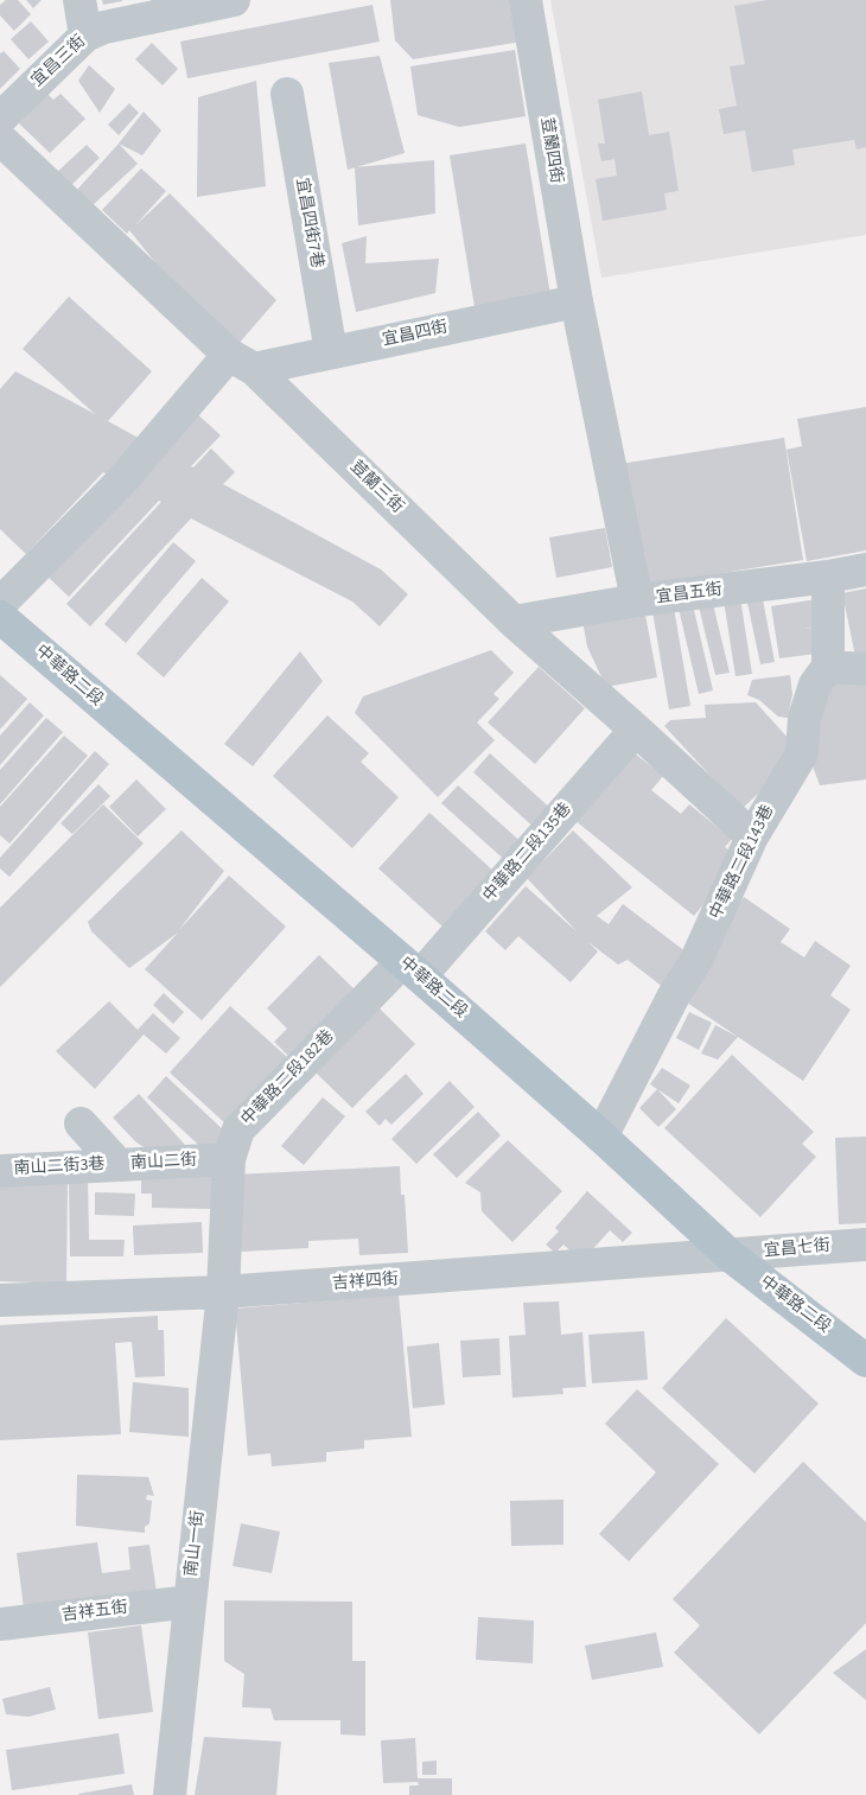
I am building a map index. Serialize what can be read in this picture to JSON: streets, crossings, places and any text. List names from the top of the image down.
{
  "streets": {
    "main road": ["中華路二段"],
    "street": [
      "宜昌三街",
      "荳蘭四街",
      "宜昌四街7巷",
      "宜昌四街",
      "荳蘭三街",
      "宜昌五街",
      "中華路二段135巷",
      "中華路二段143巷",
      "中華路二段182巷",
      "南山二街",
      "南山二街3巷",
      "宜昌七街",
      "吉祥四街",
      "南山一街",
      "吉祥五街"
    ]
  },
  "crossings": [
    ["荳蘭四街", "宜昌四街"],
    ["荳蘭四街", "宜昌五街"],
    ["宜昌四街7巷", "宜昌四街"],
    ["宜昌四街", "荳蘭三街"],
    ["荳蘭三街", "宜昌五街"],
    ["荳蘭三街", "中華路二段135巷"],
    ["荳蘭三街", "中華路二段143巷"],
    ["中華路二段", "中華路二段135巷"],
    ["中華路二段", "中華路二段143巷"],
    ["中華路二段", "中華路二段182巷"],
    ["中華路二段", "宜昌七街"],
    ["中華路二段", "吉祥四街"],
    ["中華路二段135巷", "中華路二段182巷"],
    ["中華路二段182巷", "南山二街"],
    ["中華路二段182巷", "吉祥四街"],
    ["中華路二段182巷", "南山一街"],
    ["南山二街", "南山二街3巷"],
    ["宜昌七街", "吉祥四街"],
    ["吉祥四街", "南山一街"],
    ["南山一街", "吉祥五街"]
  ]
}
